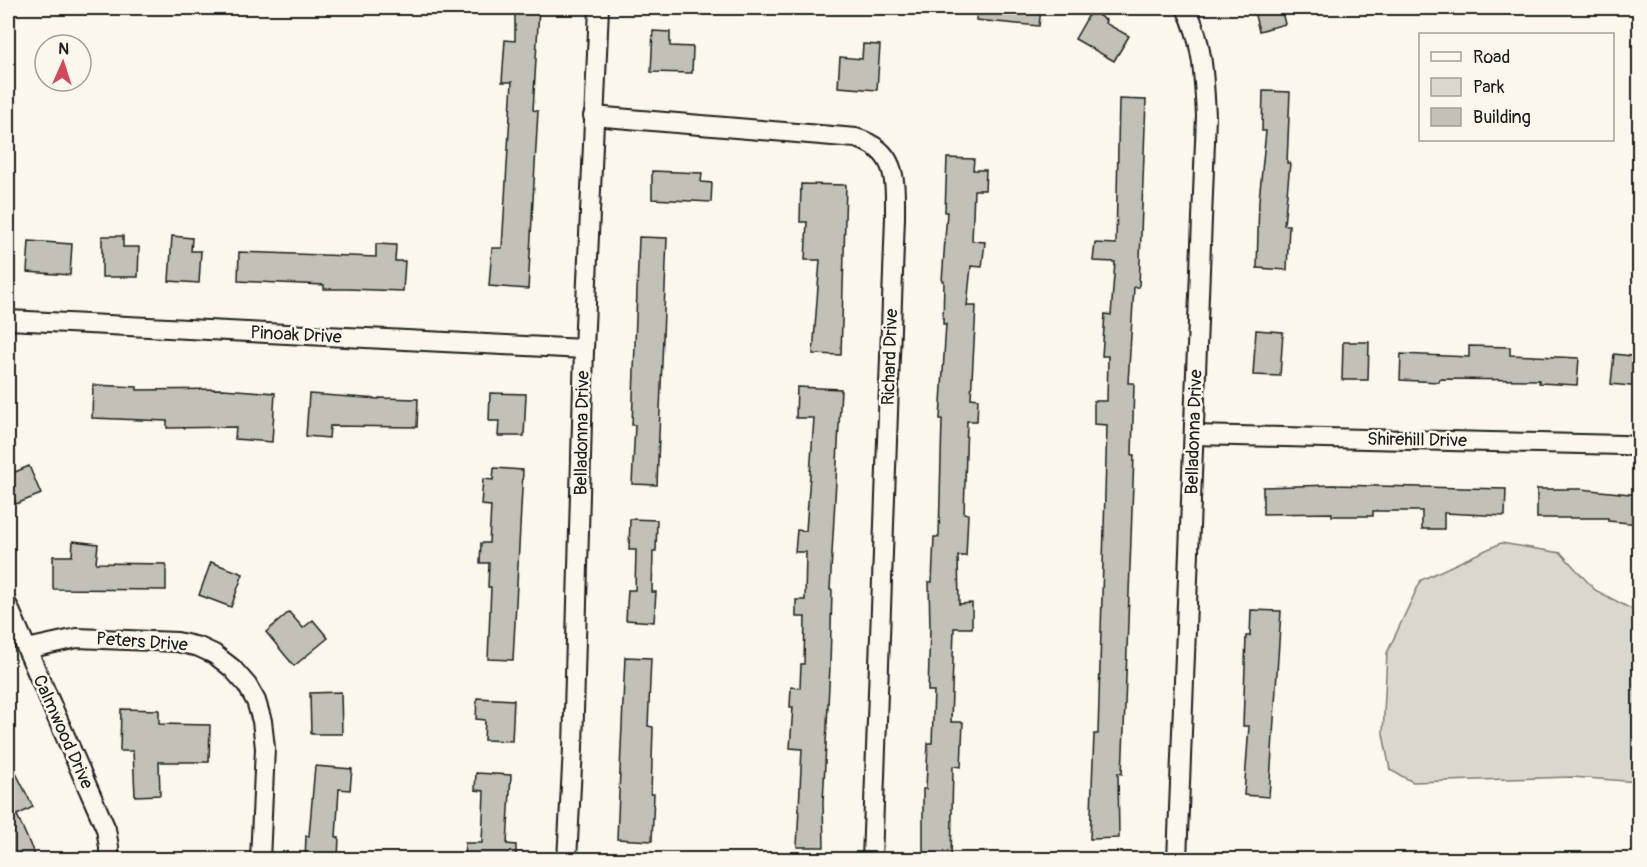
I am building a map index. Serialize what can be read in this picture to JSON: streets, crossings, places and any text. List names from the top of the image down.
{
  "streets": {
    "street": [
      "Pinoak Drive",
      "Richard Drive",
      "Belladonna Drive",
      "Shirehill Drive",
      "Peters Drive",
      "Calmwood Drive"
    ]
  },
  "crossings": [
    ["Pinoak Drive", "Belladonna Drive"],
    ["Richard Drive", "Belladonna Drive"],
    ["Belladonna Drive", "Shirehill Drive"],
    ["Peters Drive", "Calmwood Drive"]
  ],
  "legend": ["Road", "Park", "Building"],
  "north": "top"
}
